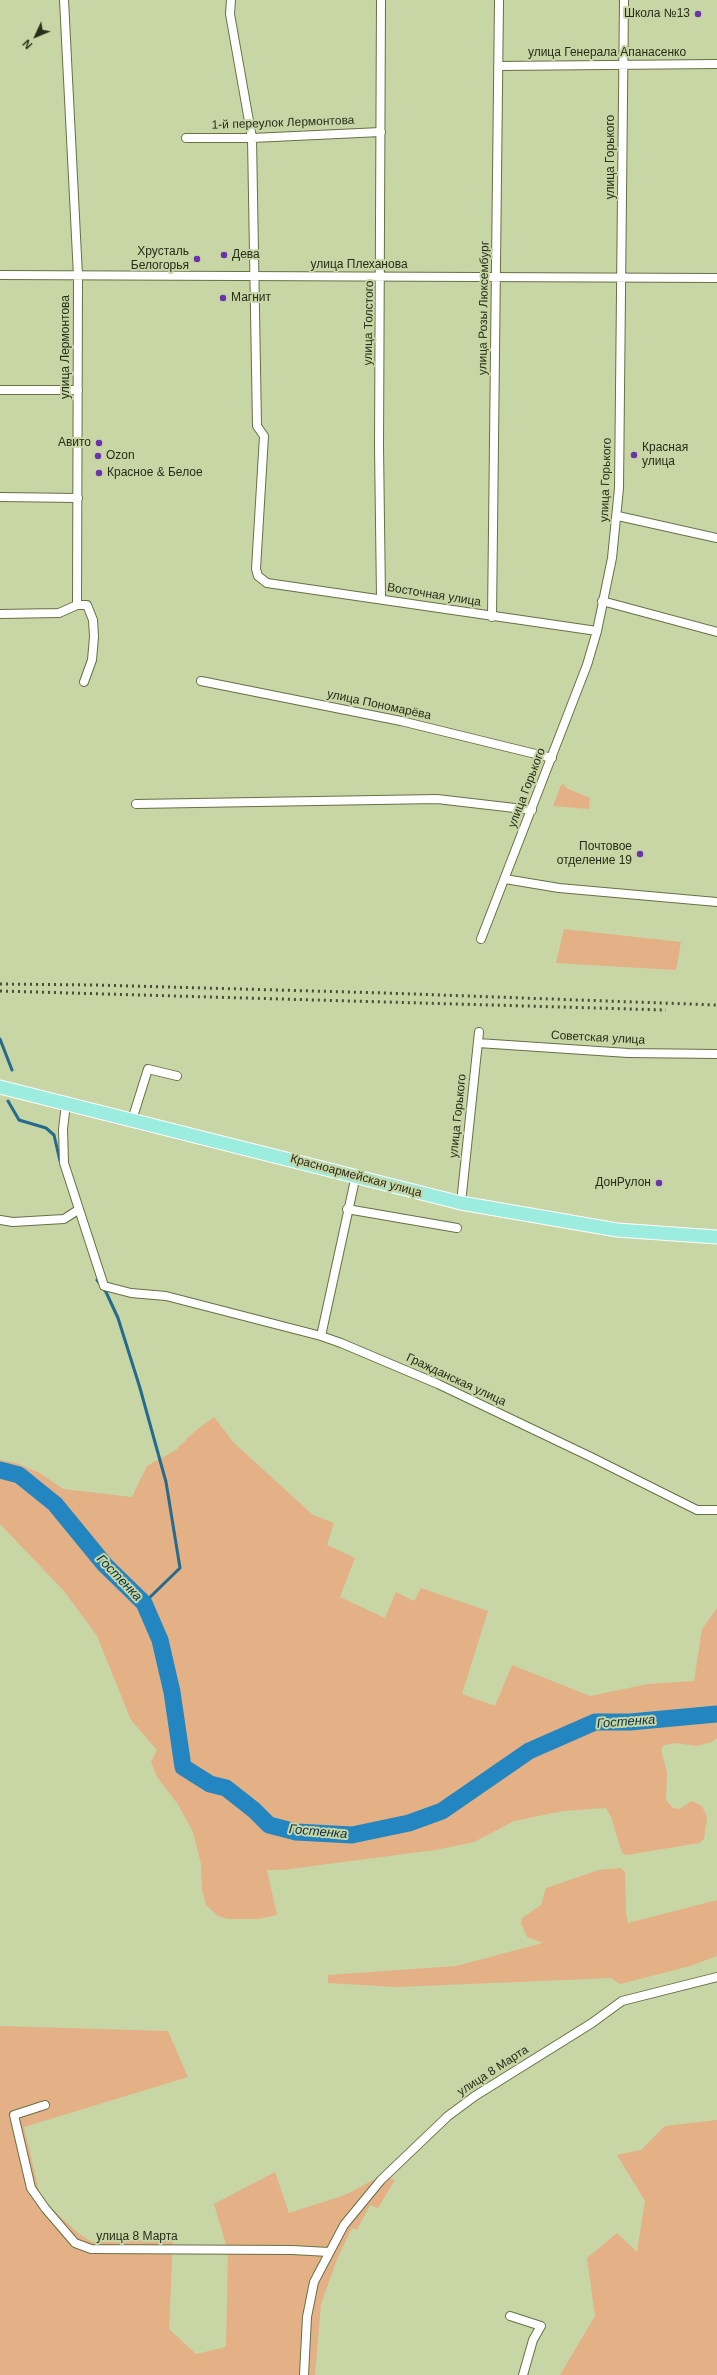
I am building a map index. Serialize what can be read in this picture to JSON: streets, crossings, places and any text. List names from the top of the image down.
{
  "streets": {
    "main road": ["Красноармейская улица"],
    "street": [
      "улица Генерала Апанасенко",
      "1-й переулок Лермонтова",
      "улица Горького",
      "улица Плеханова",
      "улица Розы Люксембург",
      "улица Толстого",
      "улица Лермонтова",
      "Восточная улица",
      "улица Пономарёва",
      "Советская улица",
      "Гражданская улица",
      "улица 8 Марта"
    ]
  },
  "crossings": [
    ["улица Генерала Апанасенко", "улица Горького"],
    ["улица Генерала Апанасенко", "улица Розы Люксембург"],
    ["1-й переулок Лермонтова", "улица Толстого"],
    ["улица Горького", "улица Плеханова"],
    ["улица Горького", "Восточная улица"],
    ["улица Горького", "улица Пономарёва"],
    ["улица Горького", "Советская улица"],
    ["улица Горького", "Красноармейская улица"],
    ["улица Плеханова", "улица Розы Люксембург"],
    ["улица Плеханова", "улица Толстого"],
    ["улица Плеханова", "улица Лермонтова"],
    ["улица Плеханова", "Восточная улица"],
    ["улица Розы Люксембург", "Восточная улица"],
    ["улица Толстого", "Восточная улица"]
  ],
  "water": ["Гостенка"],
  "places": [
    "Школа №13",
    "Дева",
    "Хрусталь Белогорья",
    "Магнит",
    "Авито",
    "Красная улица",
    "Ozon",
    "Красное & Белое",
    "Почтовое отделение 19",
    "ДонРулон"
  ],
  "north": "bottom left"
}
